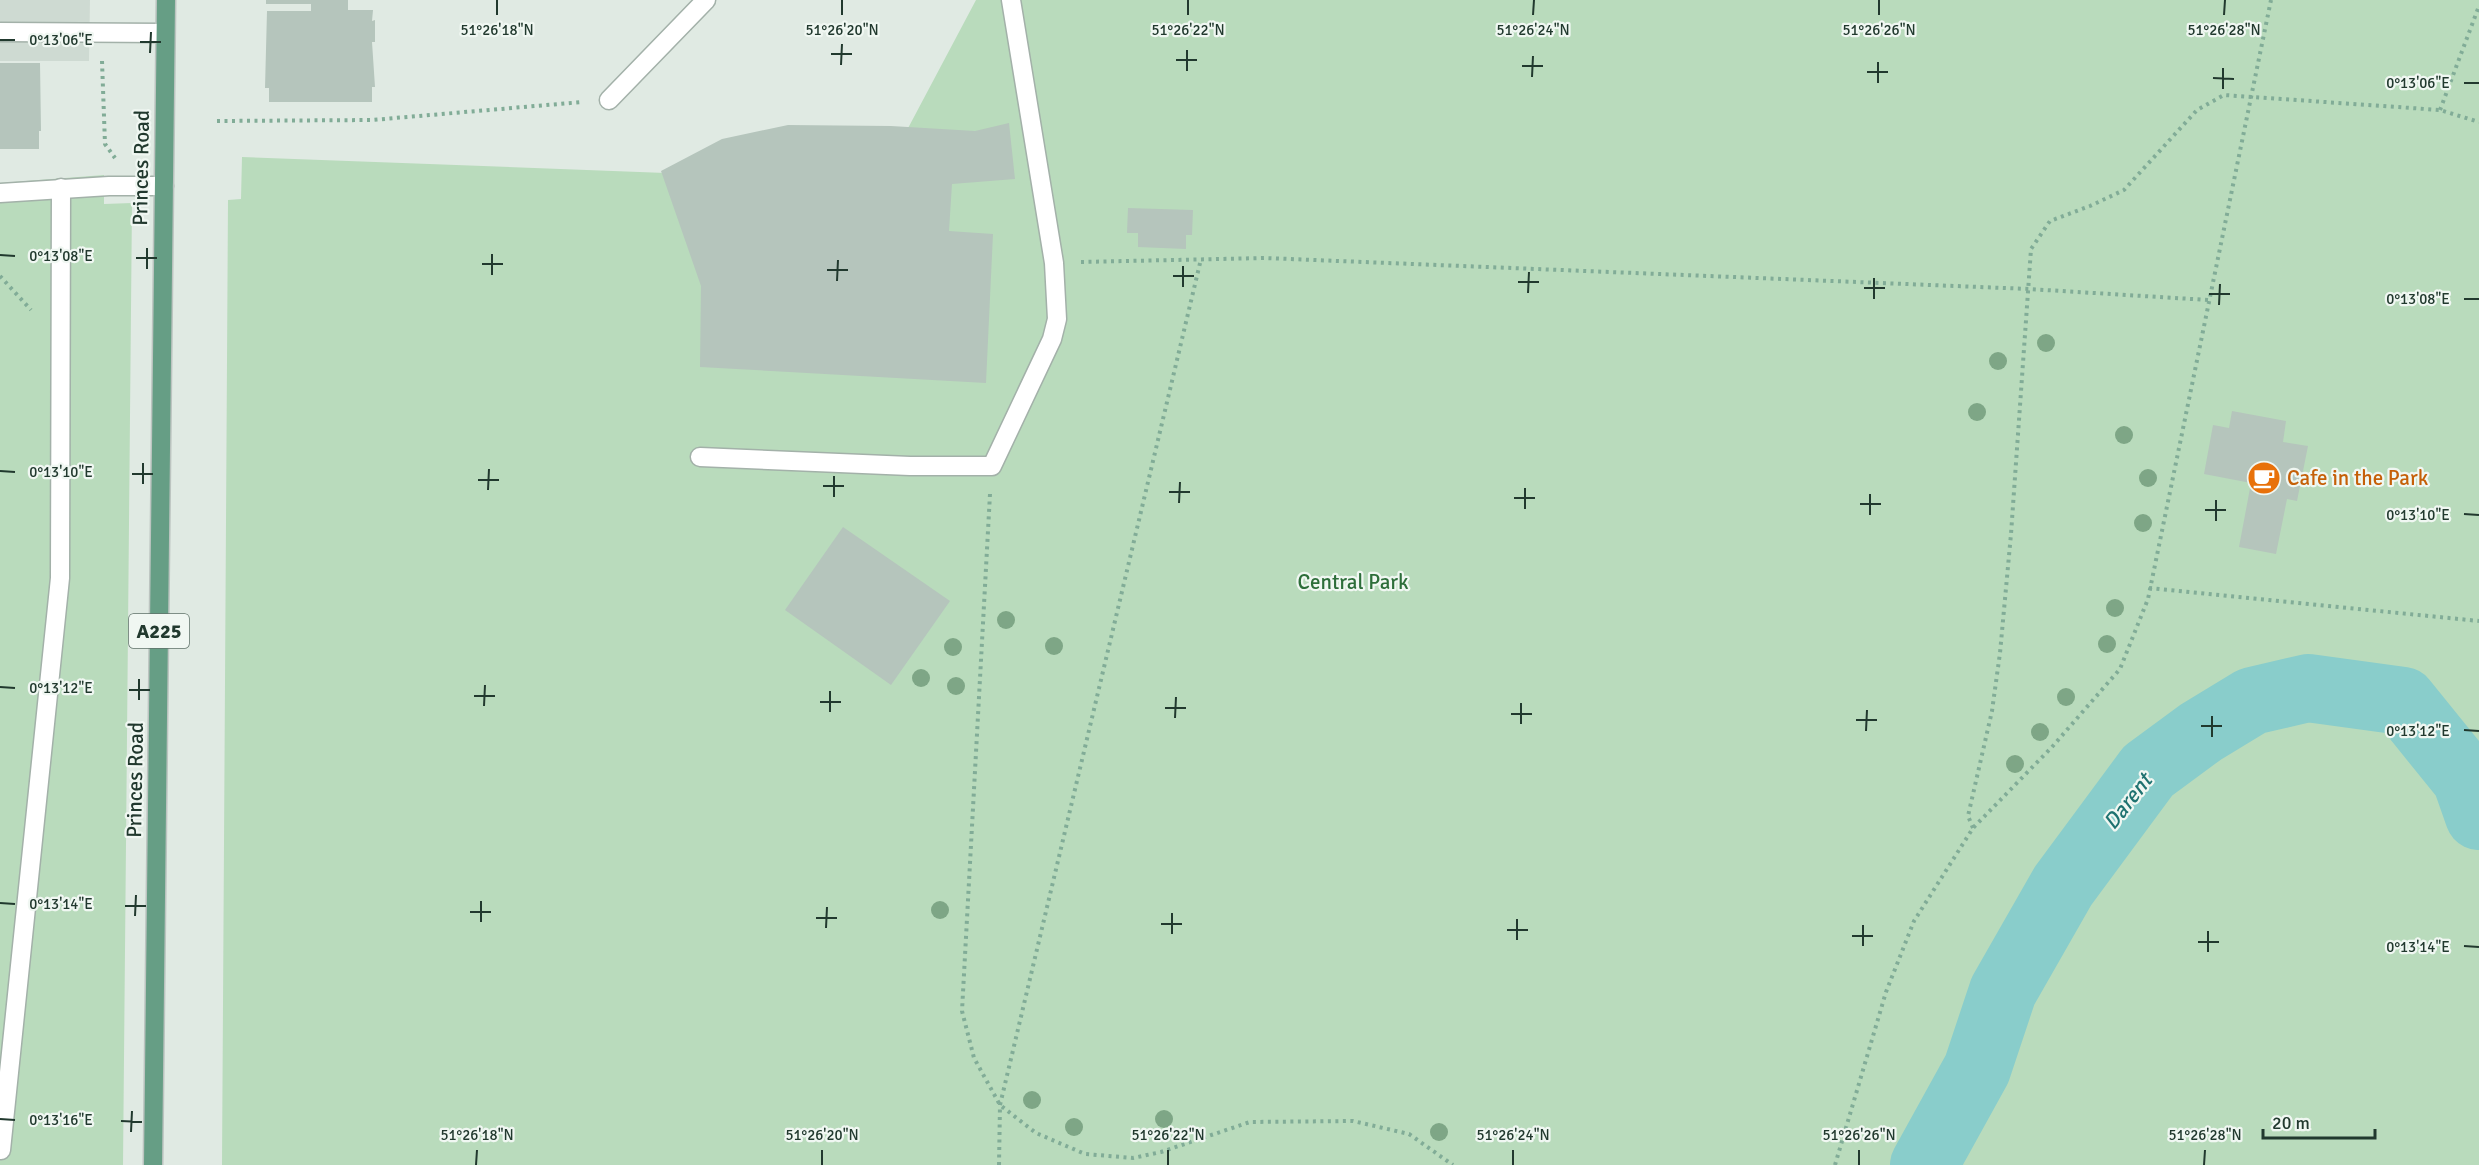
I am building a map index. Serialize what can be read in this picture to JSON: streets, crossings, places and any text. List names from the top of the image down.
{
  "streets": {
    "main road": ["Princes Road", "A225"]
  },
  "water": ["Darent"],
  "parks": ["Central Park"],
  "places": {
    "cafe": ["Cafe in the Park"]
  },
  "scale_bar": "20 m",
  "coordinates": [
    "51°26'18\"N",
    "51°26'20\"N",
    "51°26'22\"N",
    "51°26'24\"N",
    "51°26'26\"N",
    "51°26'28\"N",
    "0°13'06\"E",
    "0°13'08\"E",
    "0°13'10\"E",
    "0°13'12\"E",
    "0°13'14\"E",
    "0°13'16\"E"
  ]
}
